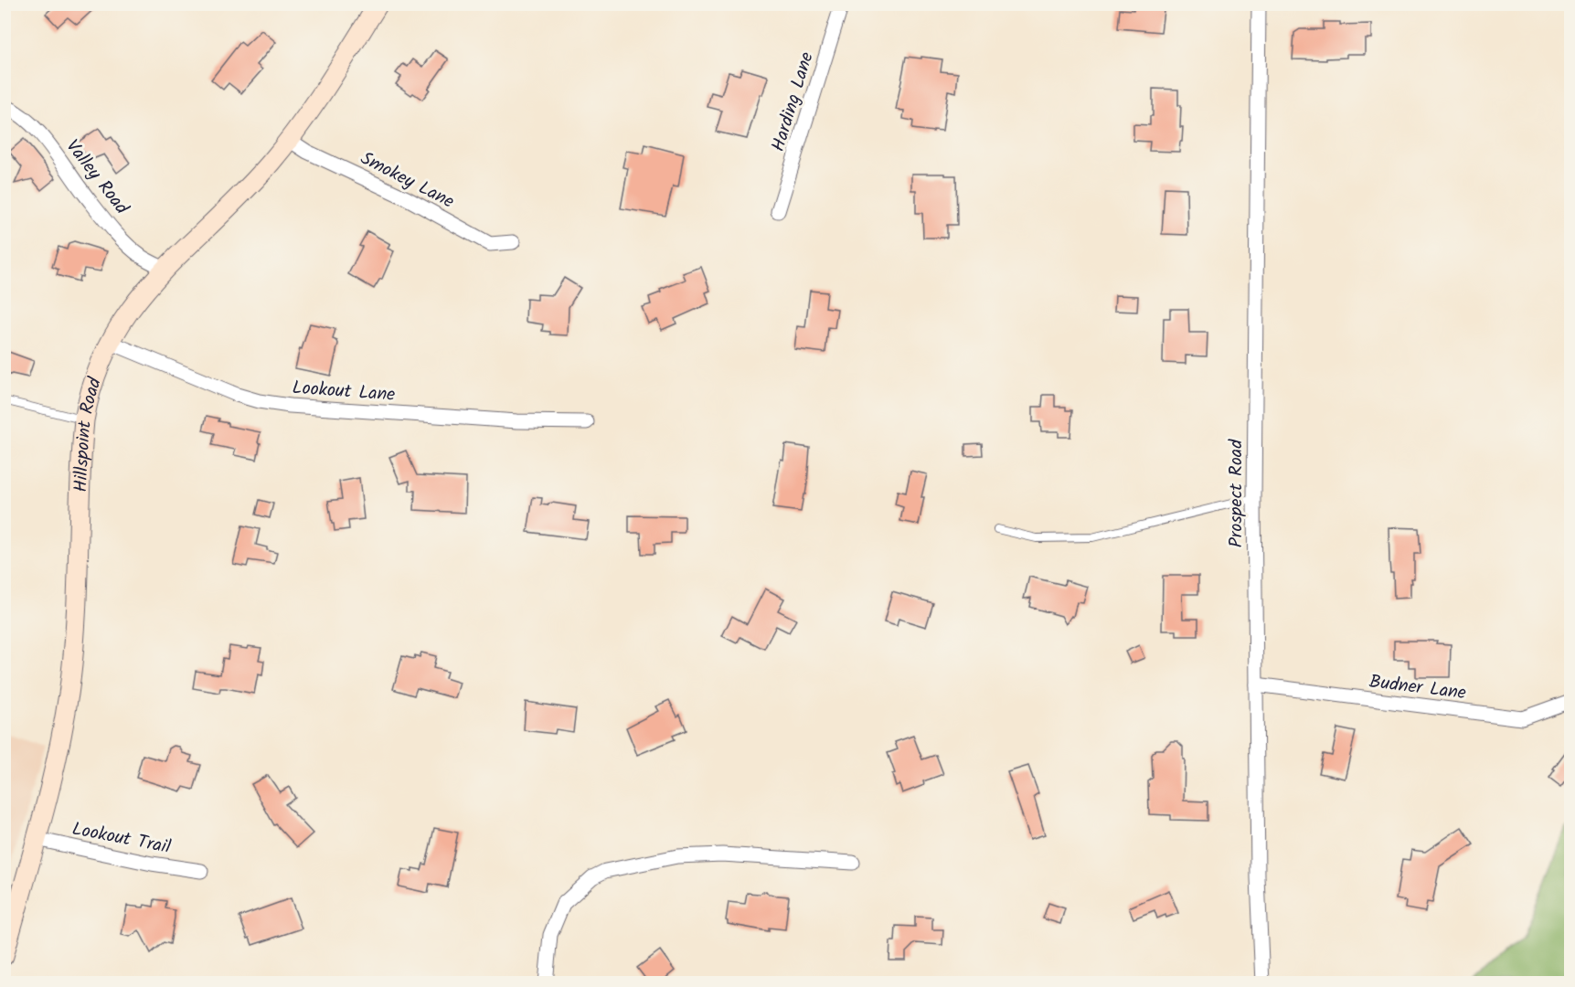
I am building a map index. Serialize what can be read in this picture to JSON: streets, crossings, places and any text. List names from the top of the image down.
{
  "streets": {
    "street": [
      "Harding Lane",
      "Valley Road",
      "Smokey Lane",
      "Lookout Lane",
      "Hillspoint Road",
      "Prospect Road",
      "Budner Lane",
      "Lookout Trail"
    ]
  },
  "crossings": [
    ["Valley Road", "Hillspoint Road"],
    ["Smokey Lane", "Hillspoint Road"],
    ["Lookout Lane", "Hillspoint Road"],
    ["Hillspoint Road", "Lookout Trail"],
    ["Prospect Road", "Budner Lane"]
  ]
}
